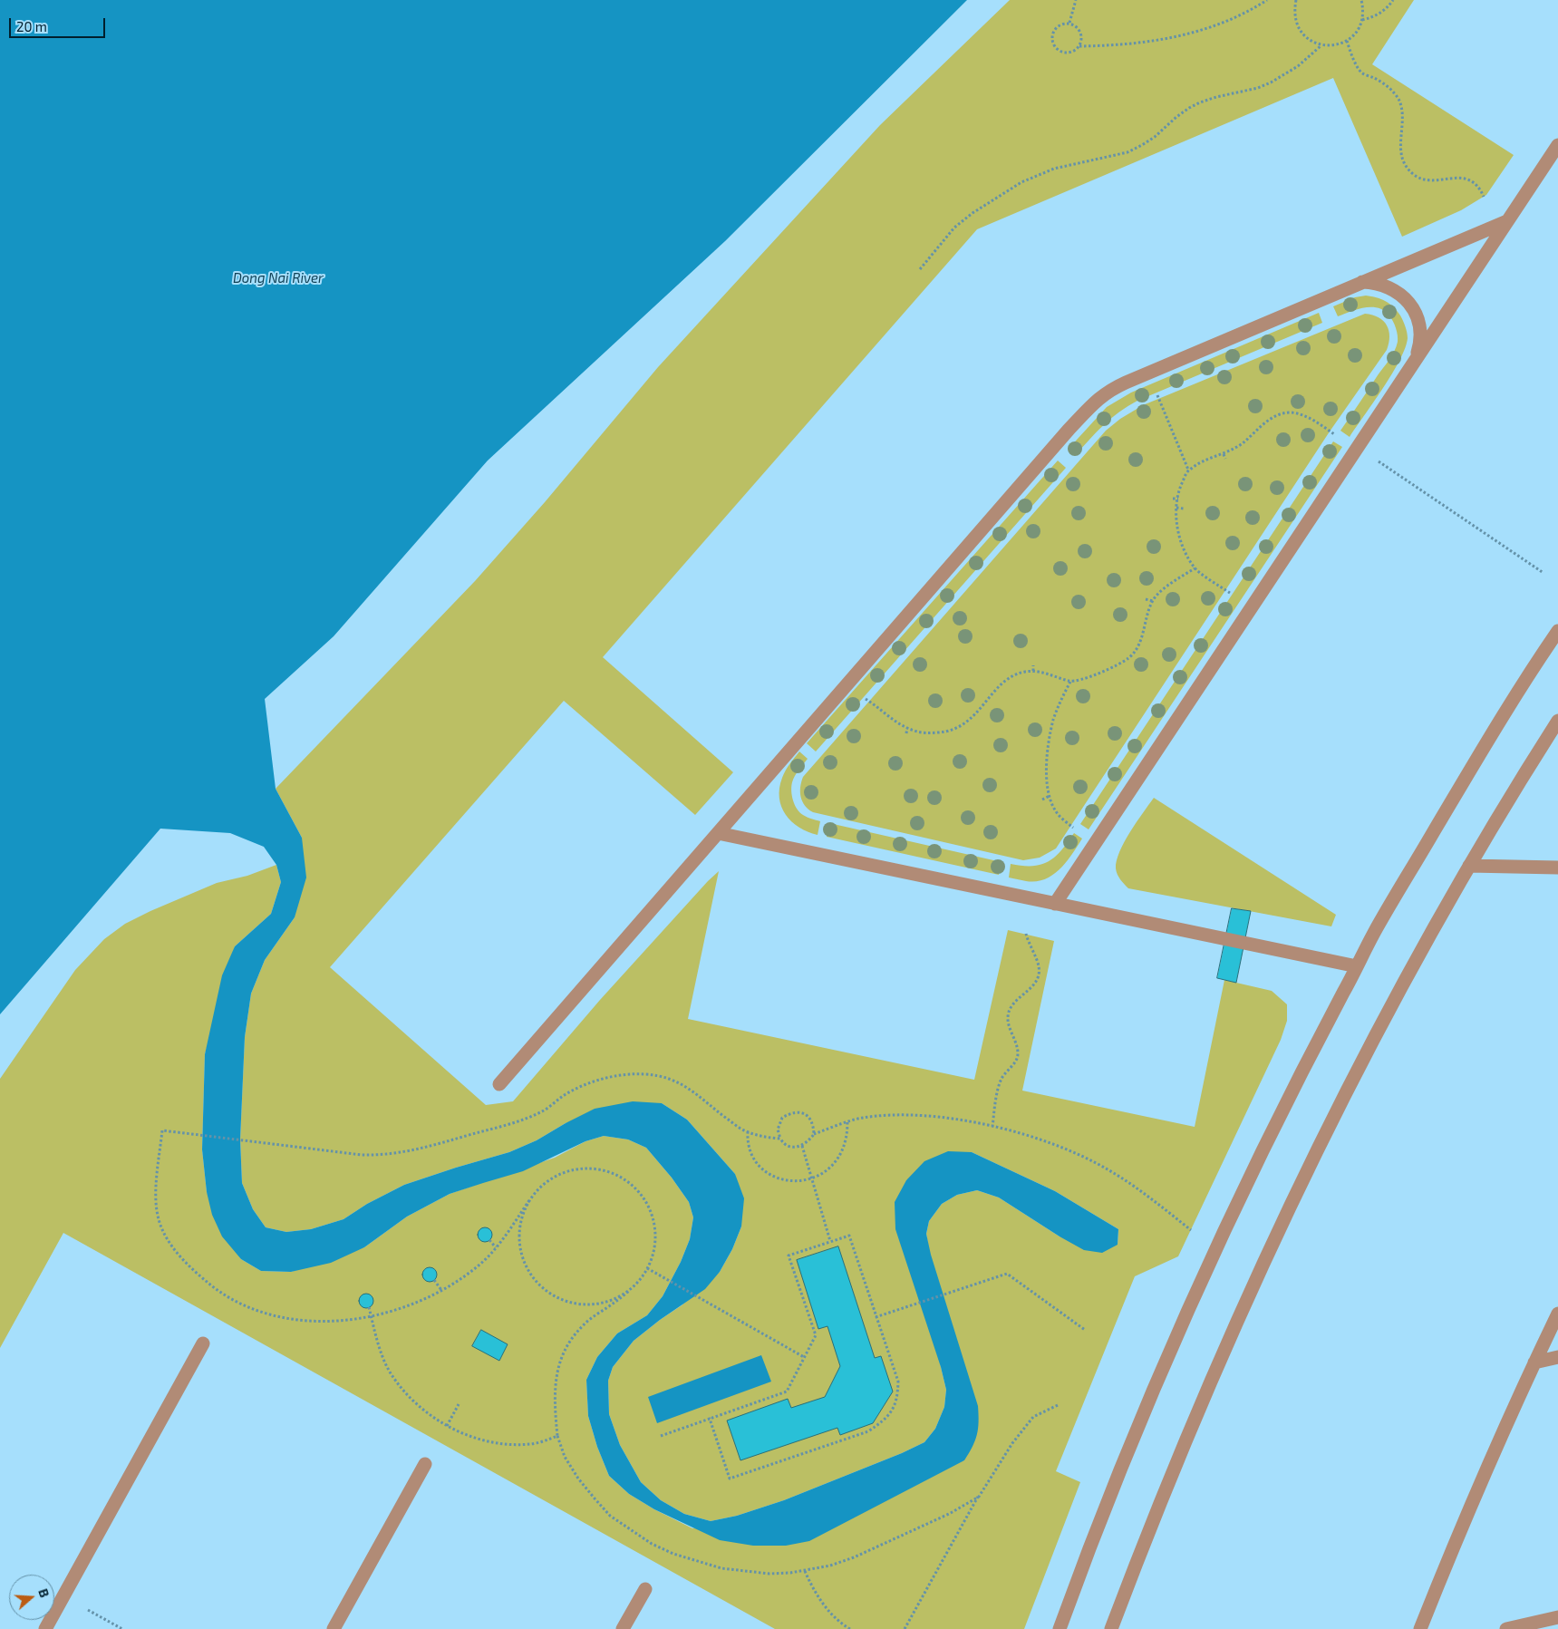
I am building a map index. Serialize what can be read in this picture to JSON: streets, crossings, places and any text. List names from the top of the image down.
{
  "water": ["Dong Nai River"],
  "scale_bar": "20 m",
  "north": "right"
}
